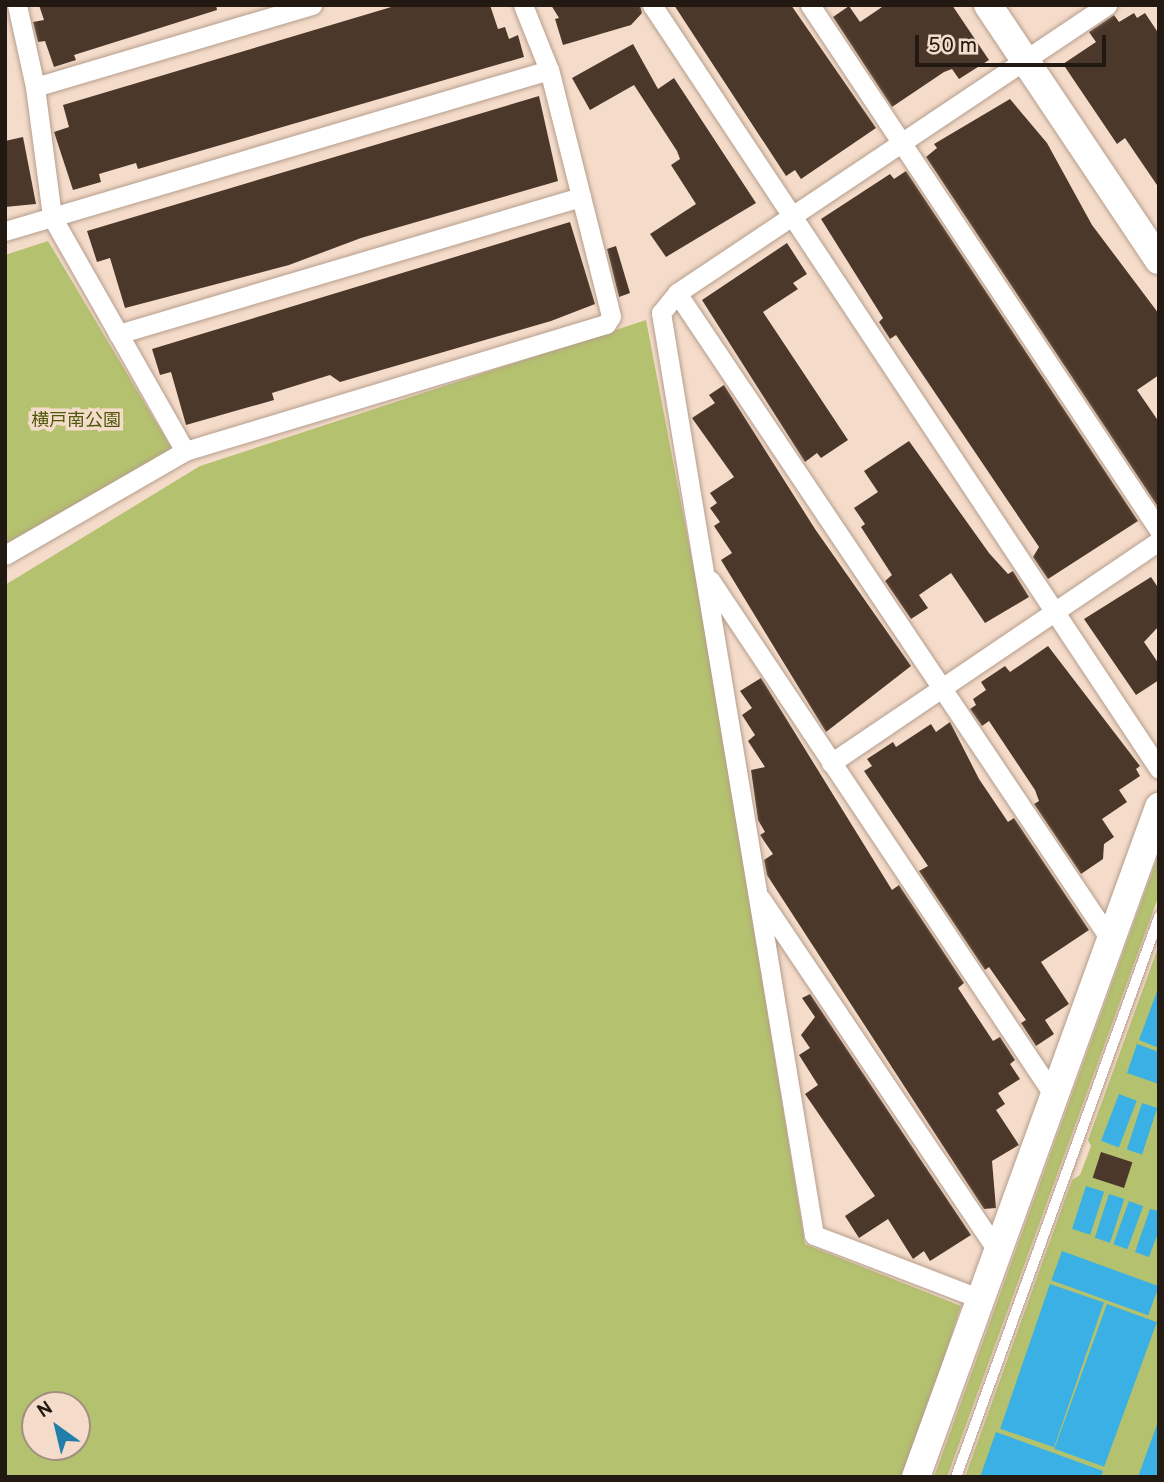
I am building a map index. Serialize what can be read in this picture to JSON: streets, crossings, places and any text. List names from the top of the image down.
{
  "parks": ["横戸南公園"],
  "scale_bar": "50 m",
  "north": "top left"
}
